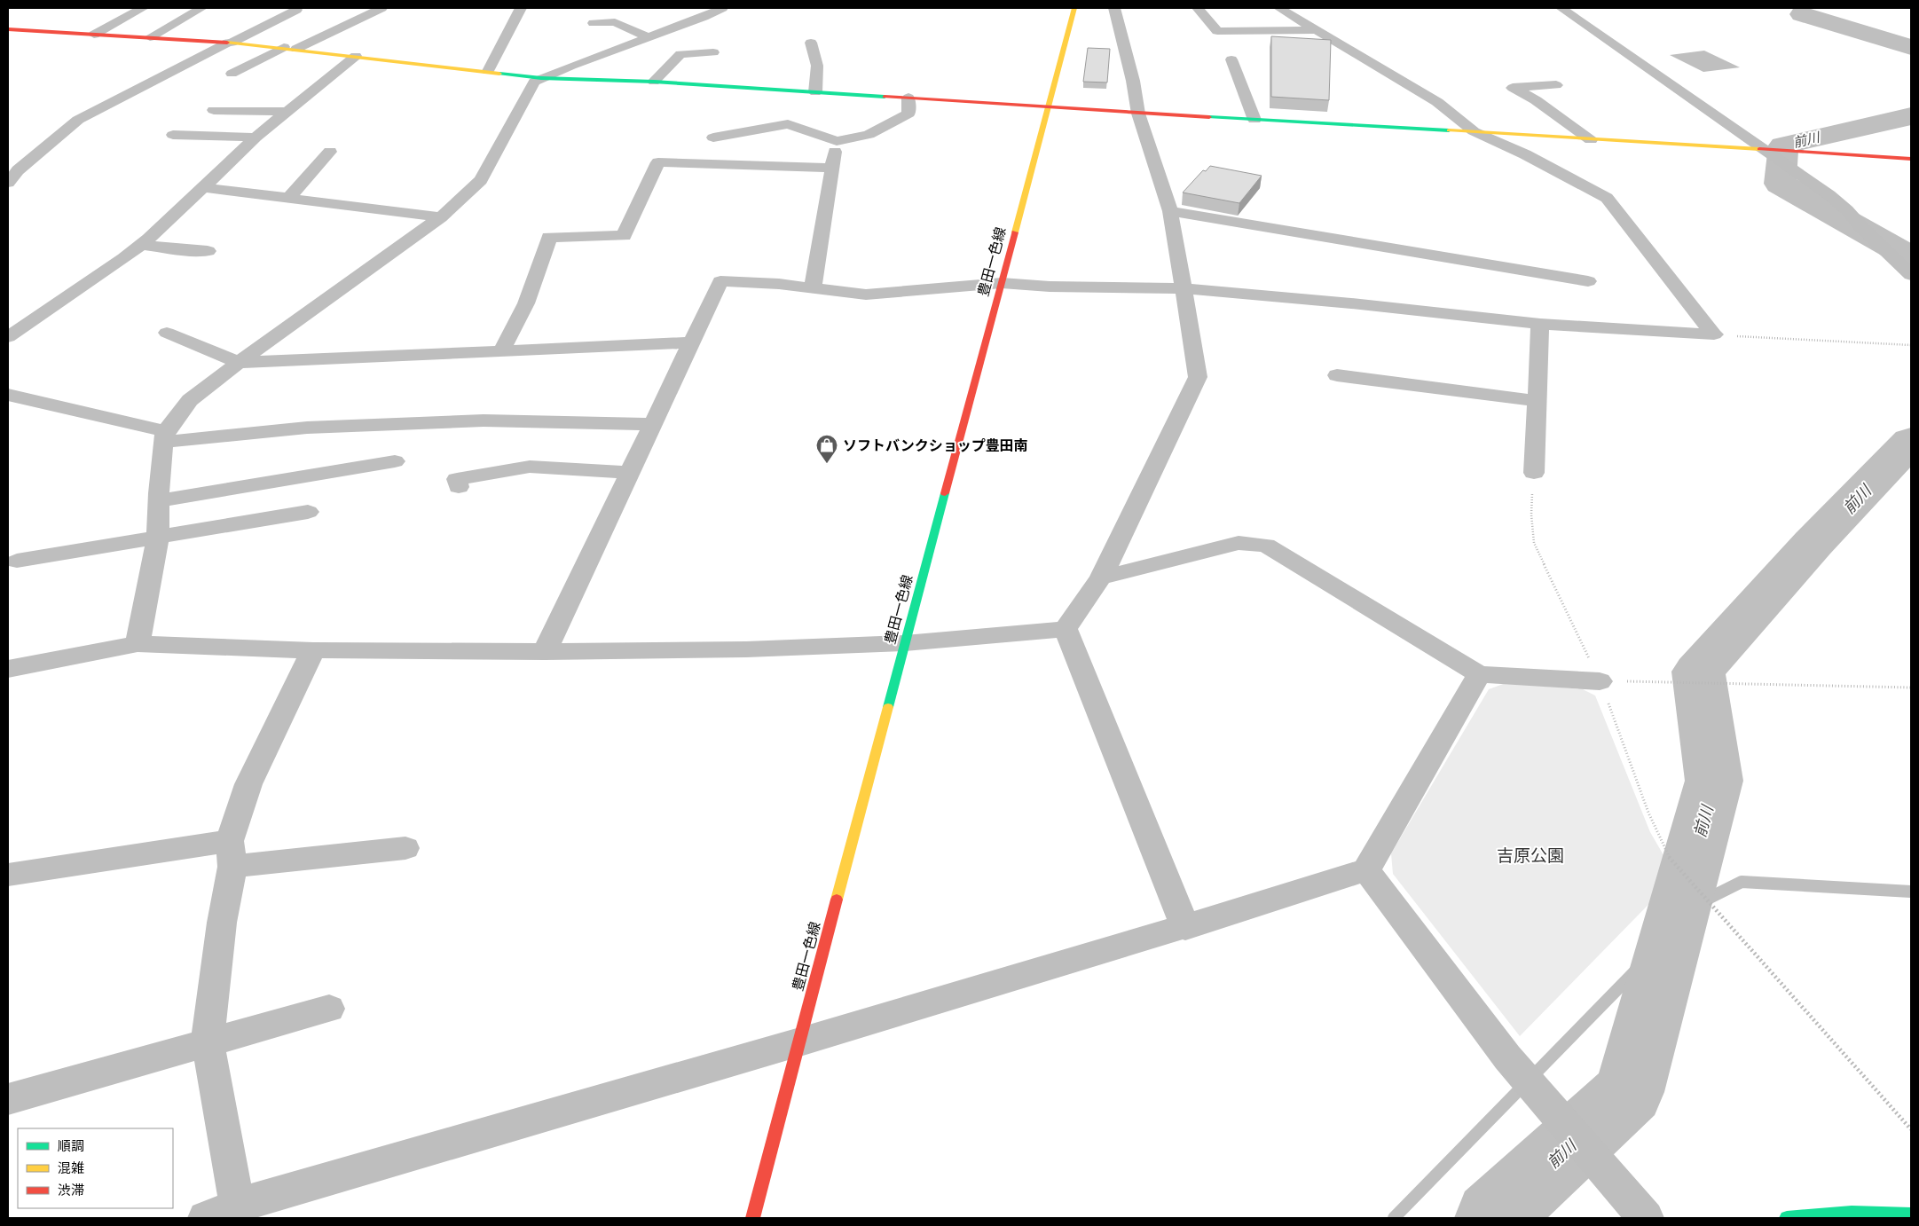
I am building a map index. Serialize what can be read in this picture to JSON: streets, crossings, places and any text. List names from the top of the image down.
{
  "streets": {
    "street": ["豊田一色線"]
  },
  "water": ["前川"],
  "parks": ["吉原公園"],
  "places": {
    "shop": ["ソフトバンクショップ豊田南"]
  },
  "legend": ["順調", "混雑", "渋滞"]
}
